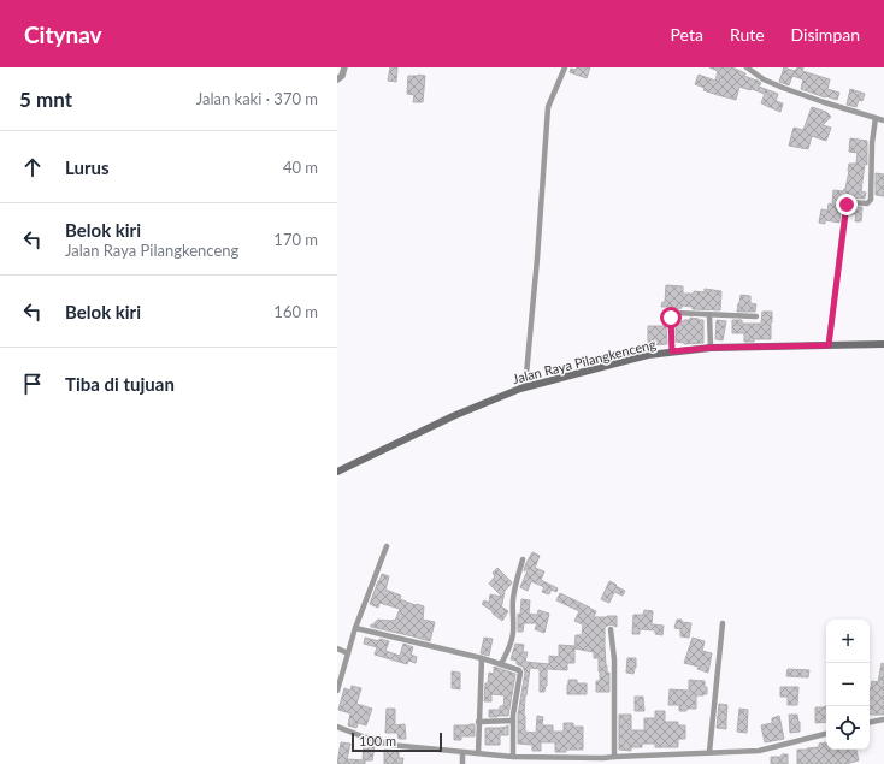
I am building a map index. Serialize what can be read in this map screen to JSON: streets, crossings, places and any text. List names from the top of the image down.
{
  "streets": {
    "main road": ["Jalan Raya Pilangkenceng"]
  },
  "scale_bar": "100 m",
  "page": {
    "header": "Citynav",
    "nav": ["Peta", "Rute", "Disimpan"],
    "heading": ["5 mnt", "Jalan kaki · 370 m"],
    "list": [
      ["Lurus", "40 m"],
      ["Belok kiri", "Jalan Raya Pilangkenceng", "170 m"],
      ["Belok kiri", "160 m"],
      "Tiba di tujuan"
    ],
    "map_buttons": ["+", "−"],
    "scale": "100 m"
  }
}
